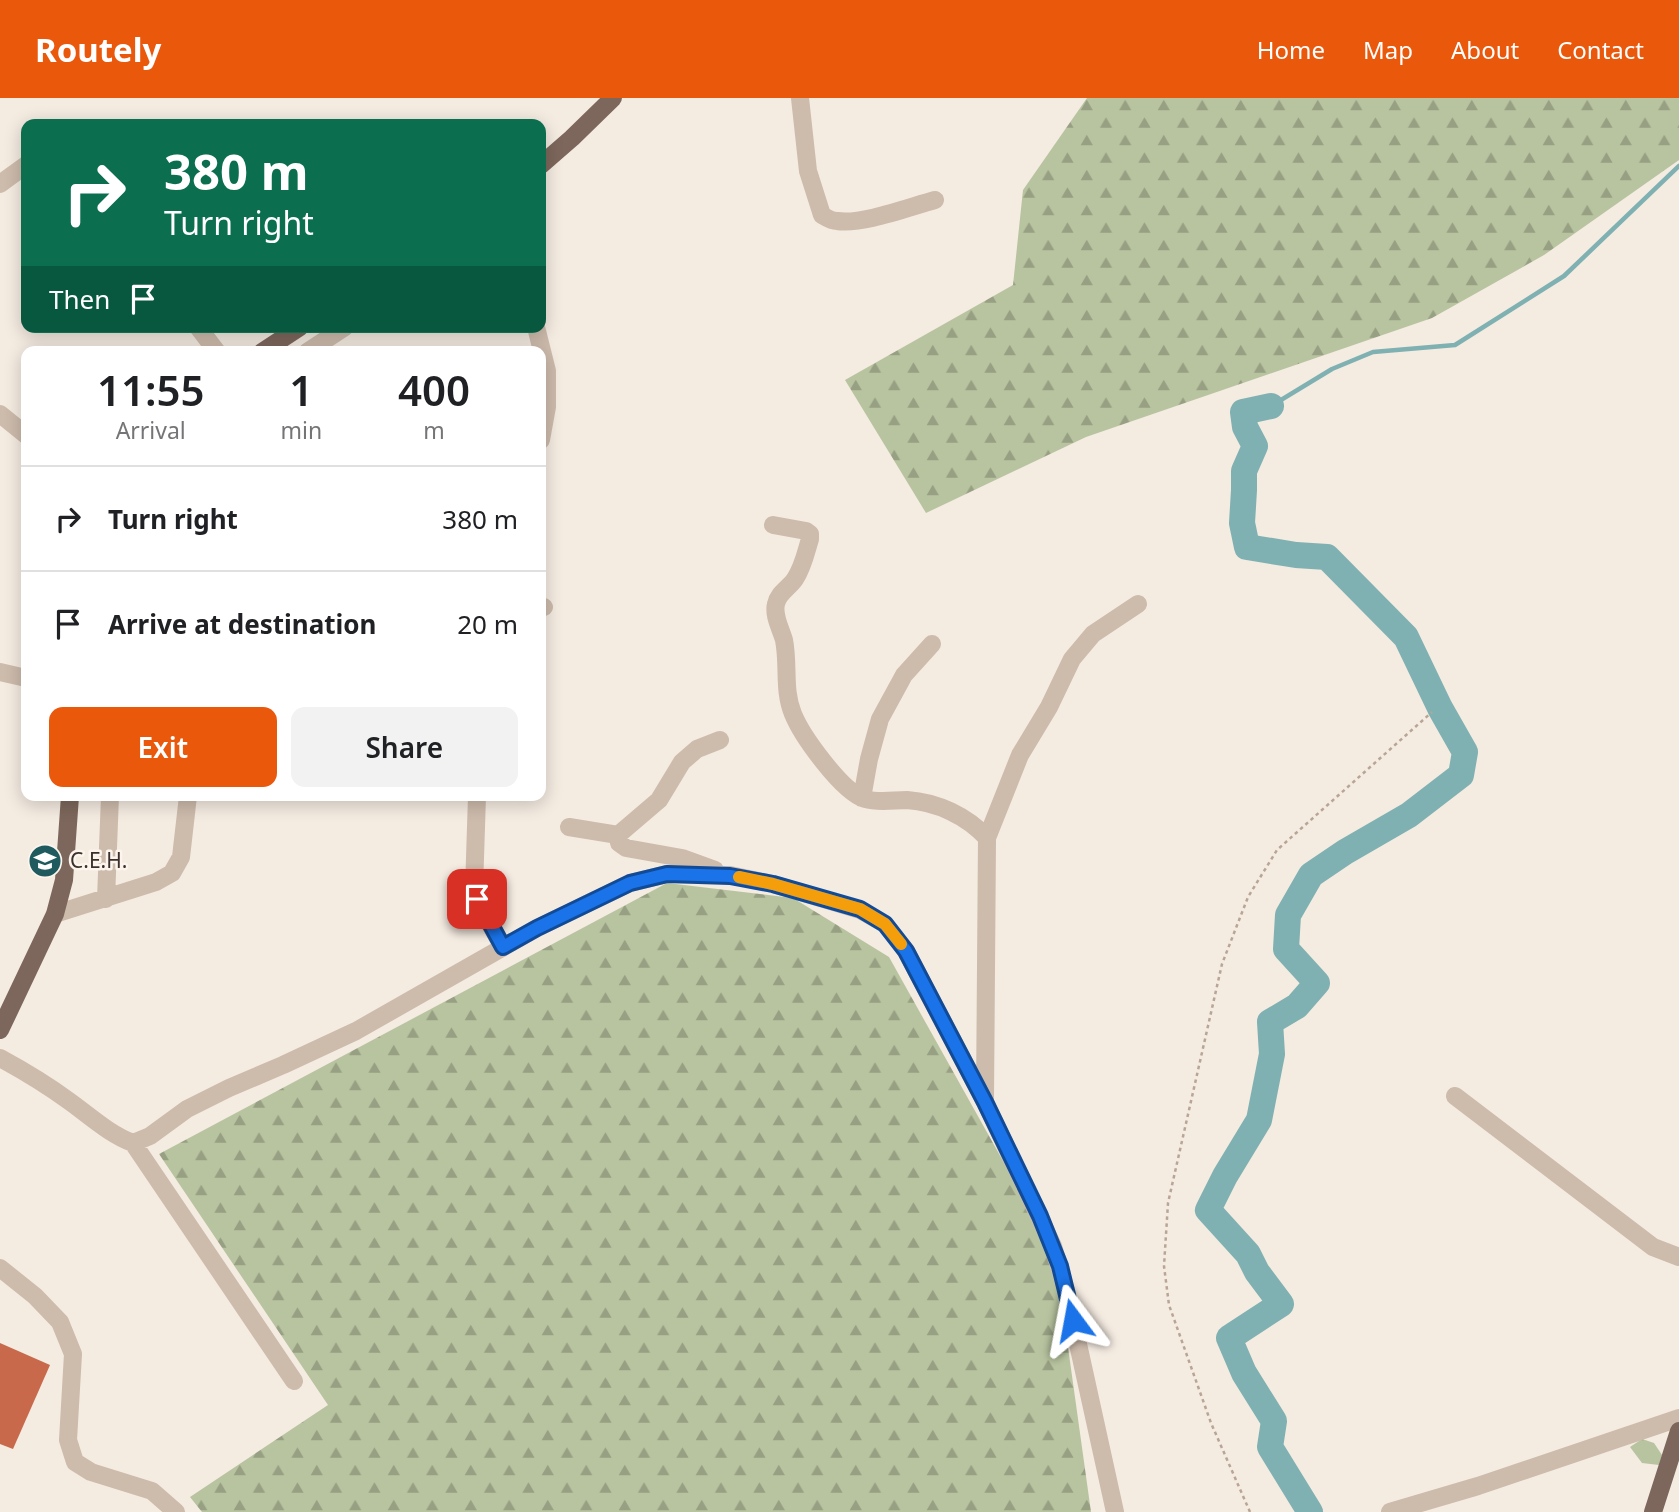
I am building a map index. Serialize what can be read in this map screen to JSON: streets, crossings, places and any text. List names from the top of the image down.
{
  "places": {
    "school or university": ["C.E.H."]
  },
  "page": {
    "header": "Routely",
    "nav": [
      "Home",
      "Map",
      "About",
      "Contact"
    ],
    "turn": ["380 m", "Turn right"],
    "then": "Then",
    "eta": [
      "11:55",
      "Arrival",
      "1",
      "min",
      "400",
      "m"
    ],
    "list": [
      {
        "name": "Turn right",
        "value": "380 m"
      },
      {
        "name": "Arrive at destination",
        "value": "20 m"
      }
    ],
    "buttons": ["Exit", "Share"]
  }
}
